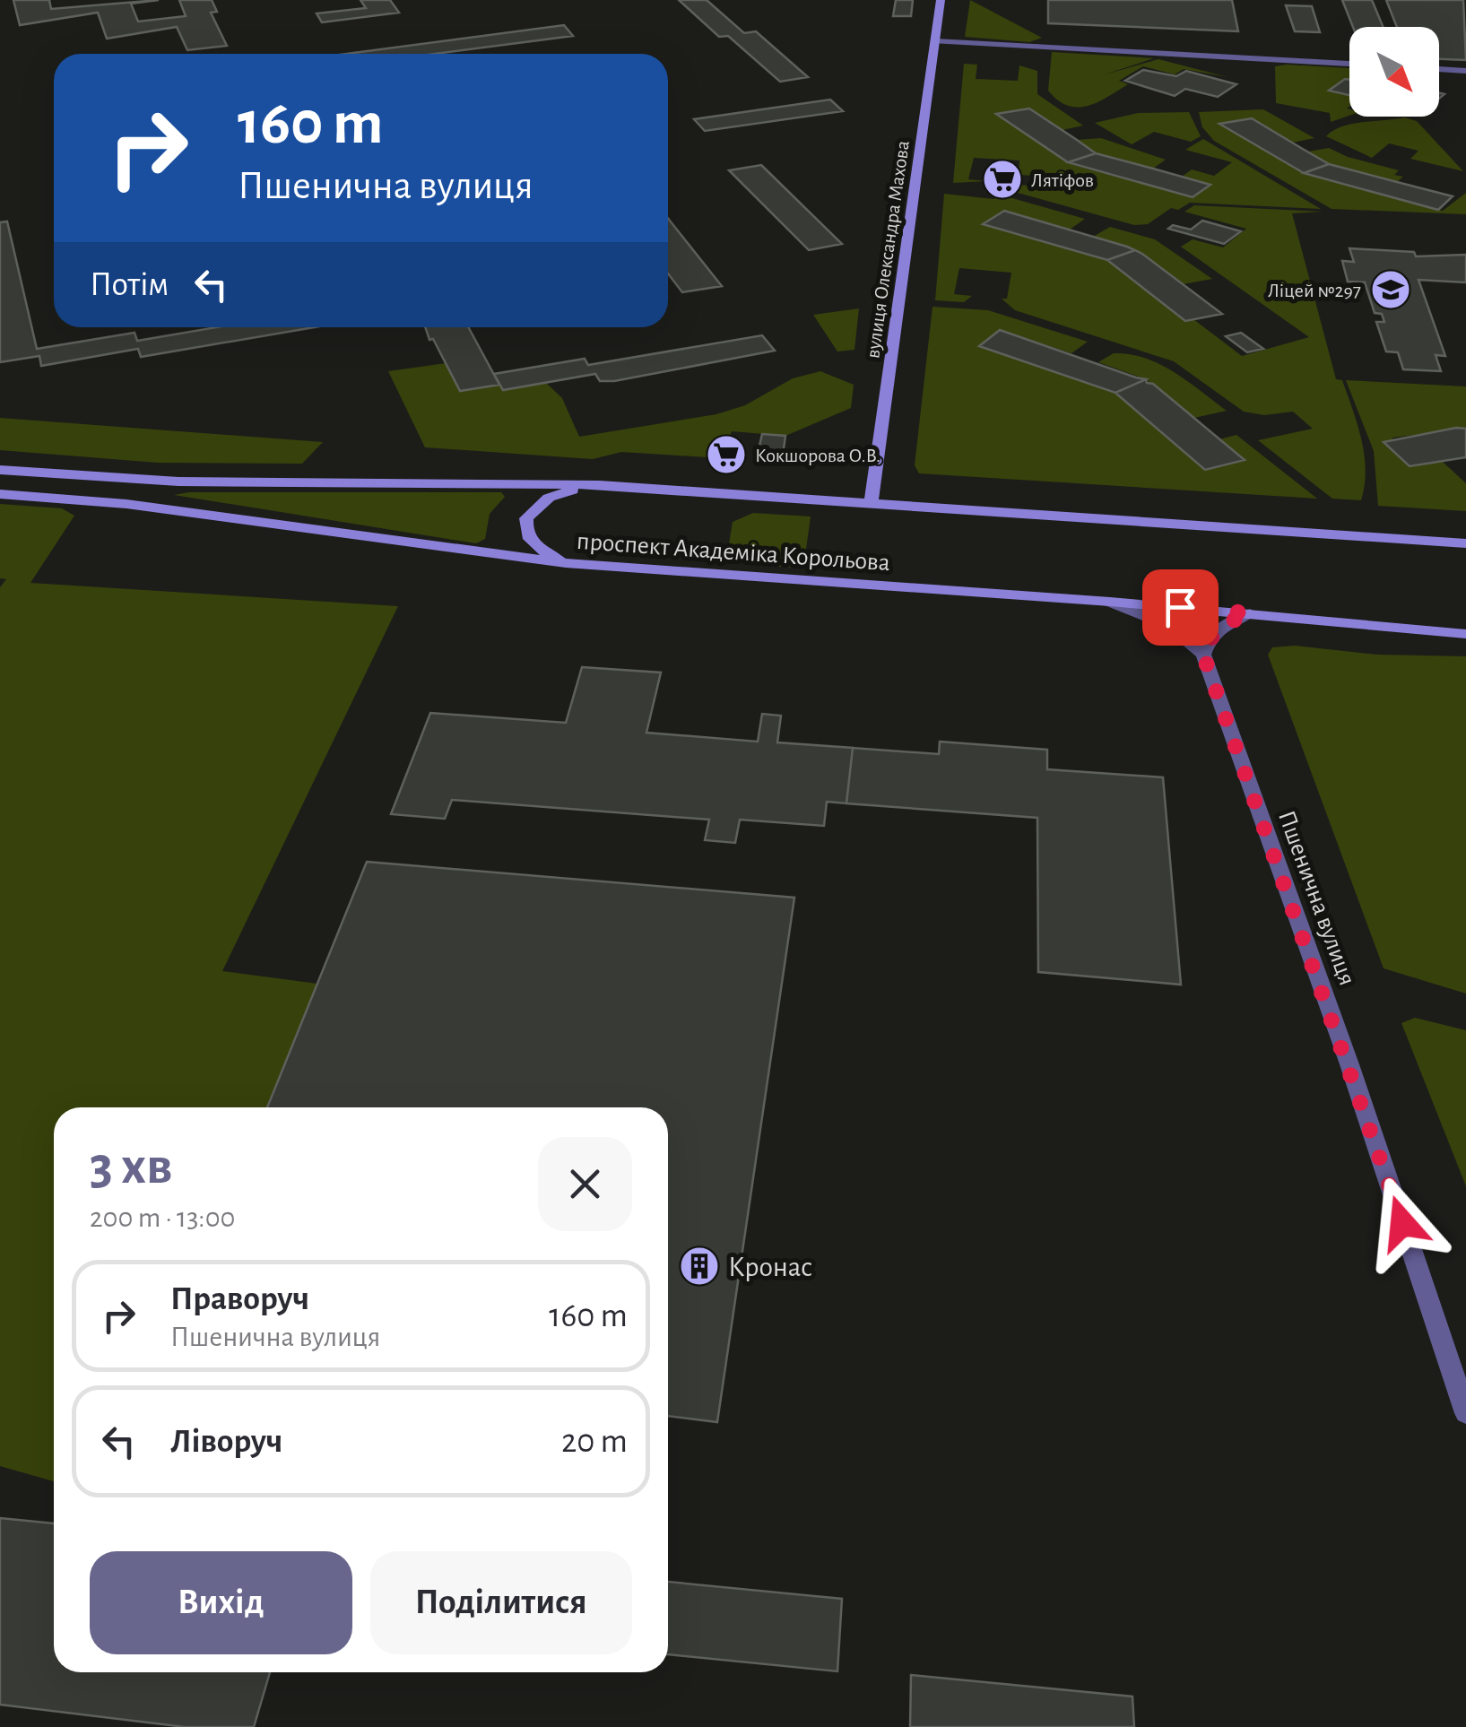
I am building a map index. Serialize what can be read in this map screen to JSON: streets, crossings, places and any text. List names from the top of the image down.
{
  "streets": {
    "main road": ["вулиця Олександра Махова", "проспект Академіка Корольова"],
    "street": ["Пшенична вулиця"]
  },
  "places": {
    "supermarket": ["Лятіфов", "Кокшорова О.В."],
    "school or university": ["Ліцей №297"],
    "building": ["Кронас"]
  },
  "north": "bottom right",
  "page": {
    "turn": ["160 m", "Пшенична вулиця"],
    "then": "Потім",
    "heading": ["3 хв", "200 m · 13:00"],
    "list": [
      {
        "name": "Праворуч",
        "note": "Пшенична вулиця",
        "value": "160 m"
      },
      {
        "name": "Ліворуч",
        "value": "20 m"
      }
    ],
    "buttons": ["Вихід", "Поділитися"]
  }
}
